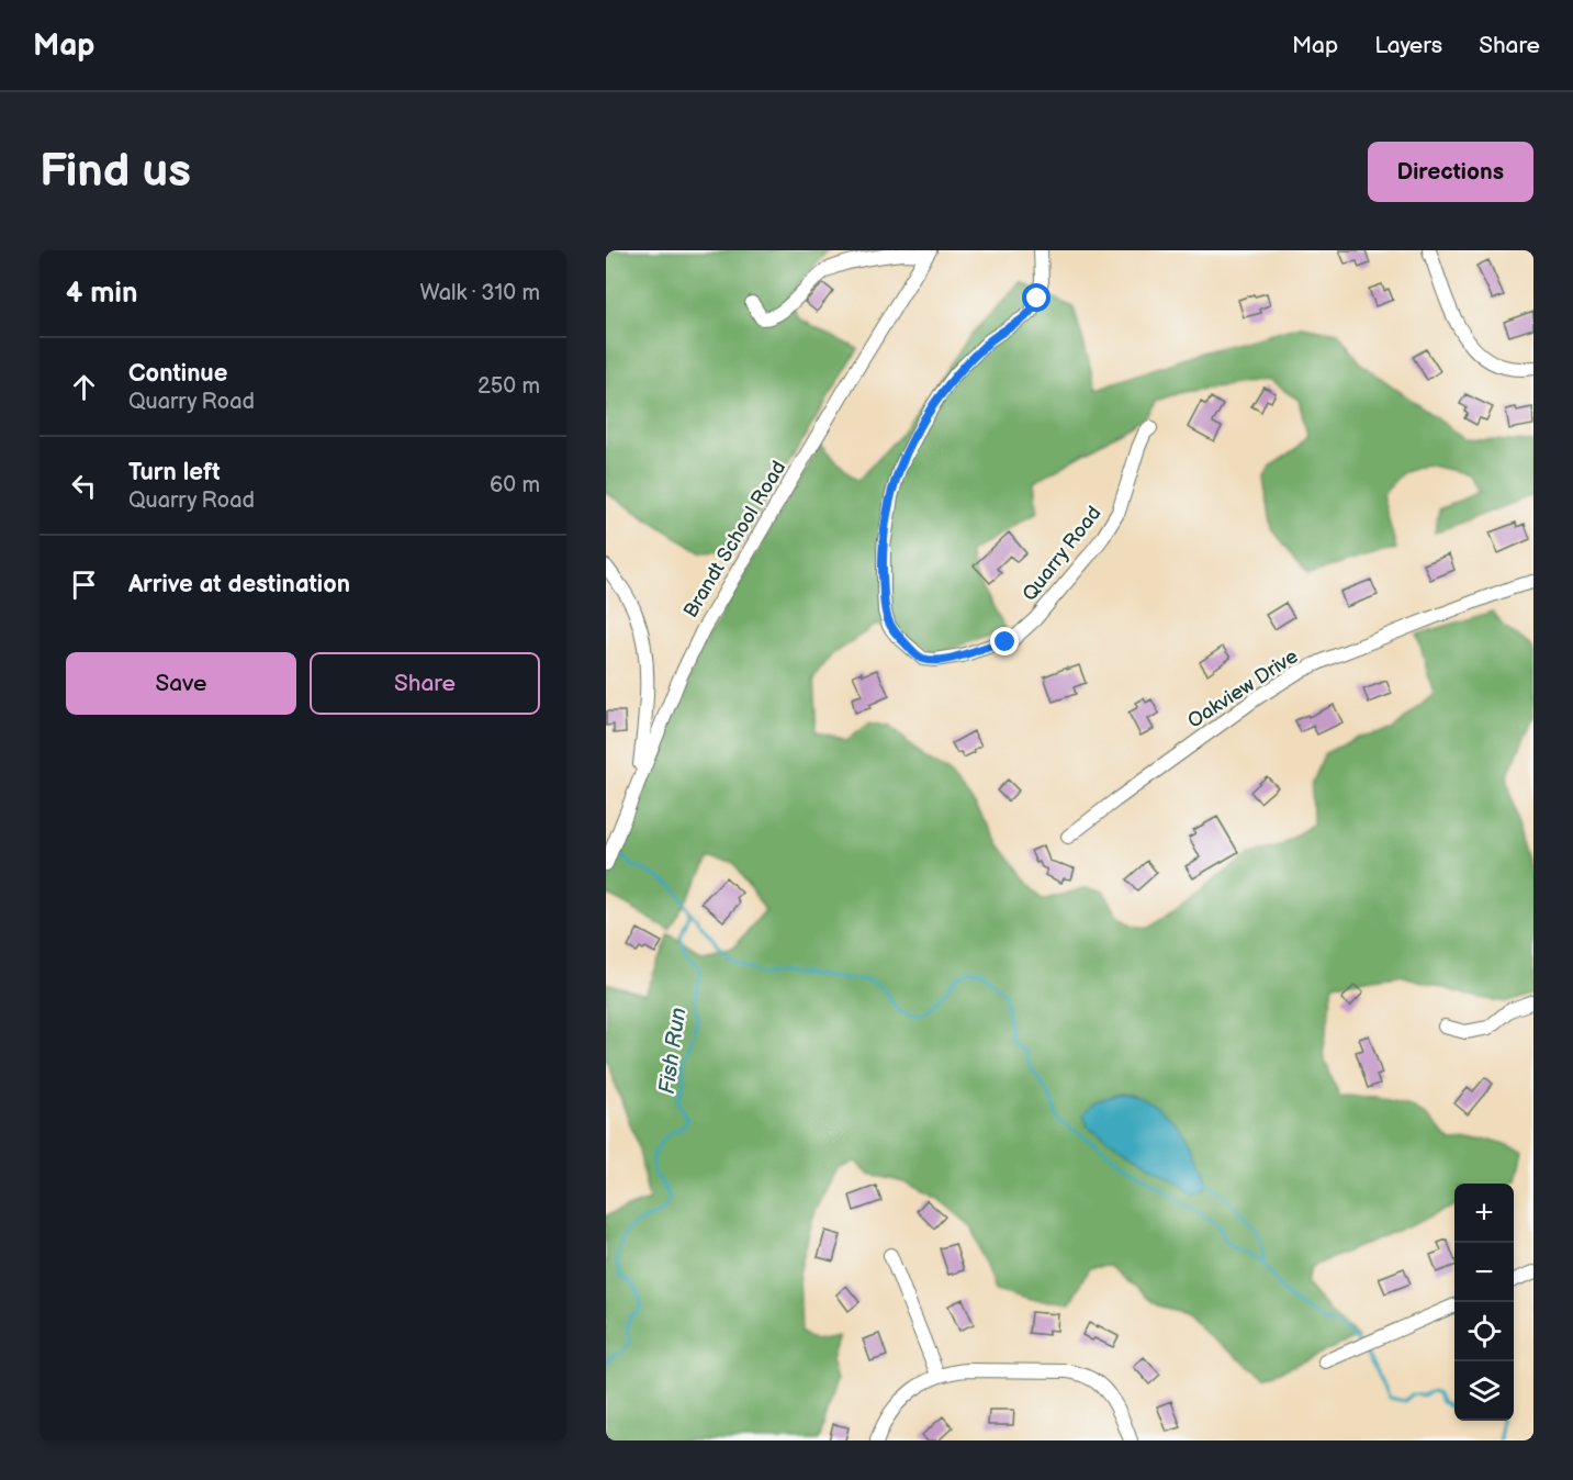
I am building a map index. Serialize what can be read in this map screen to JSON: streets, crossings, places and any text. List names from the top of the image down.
{
  "streets": {
    "street": ["Brandt School Road", "Quarry Road", "Oakview Drive"]
  },
  "water": ["Fish Run"],
  "page": {
    "header": "Map",
    "nav": ["Map", "Layers", "Share"],
    "buttons": [
      "Directions",
      ["Save", "Share"]
    ],
    "title": "Find us",
    "heading": ["4 min", "Walk · 310 m"],
    "list": [
      ["Continue", "Quarry Road", "250 m"],
      ["Turn left", "Quarry Road", "60 m"],
      "Arrive at destination"
    ],
    "map_buttons": ["+", "−"]
  }
}
